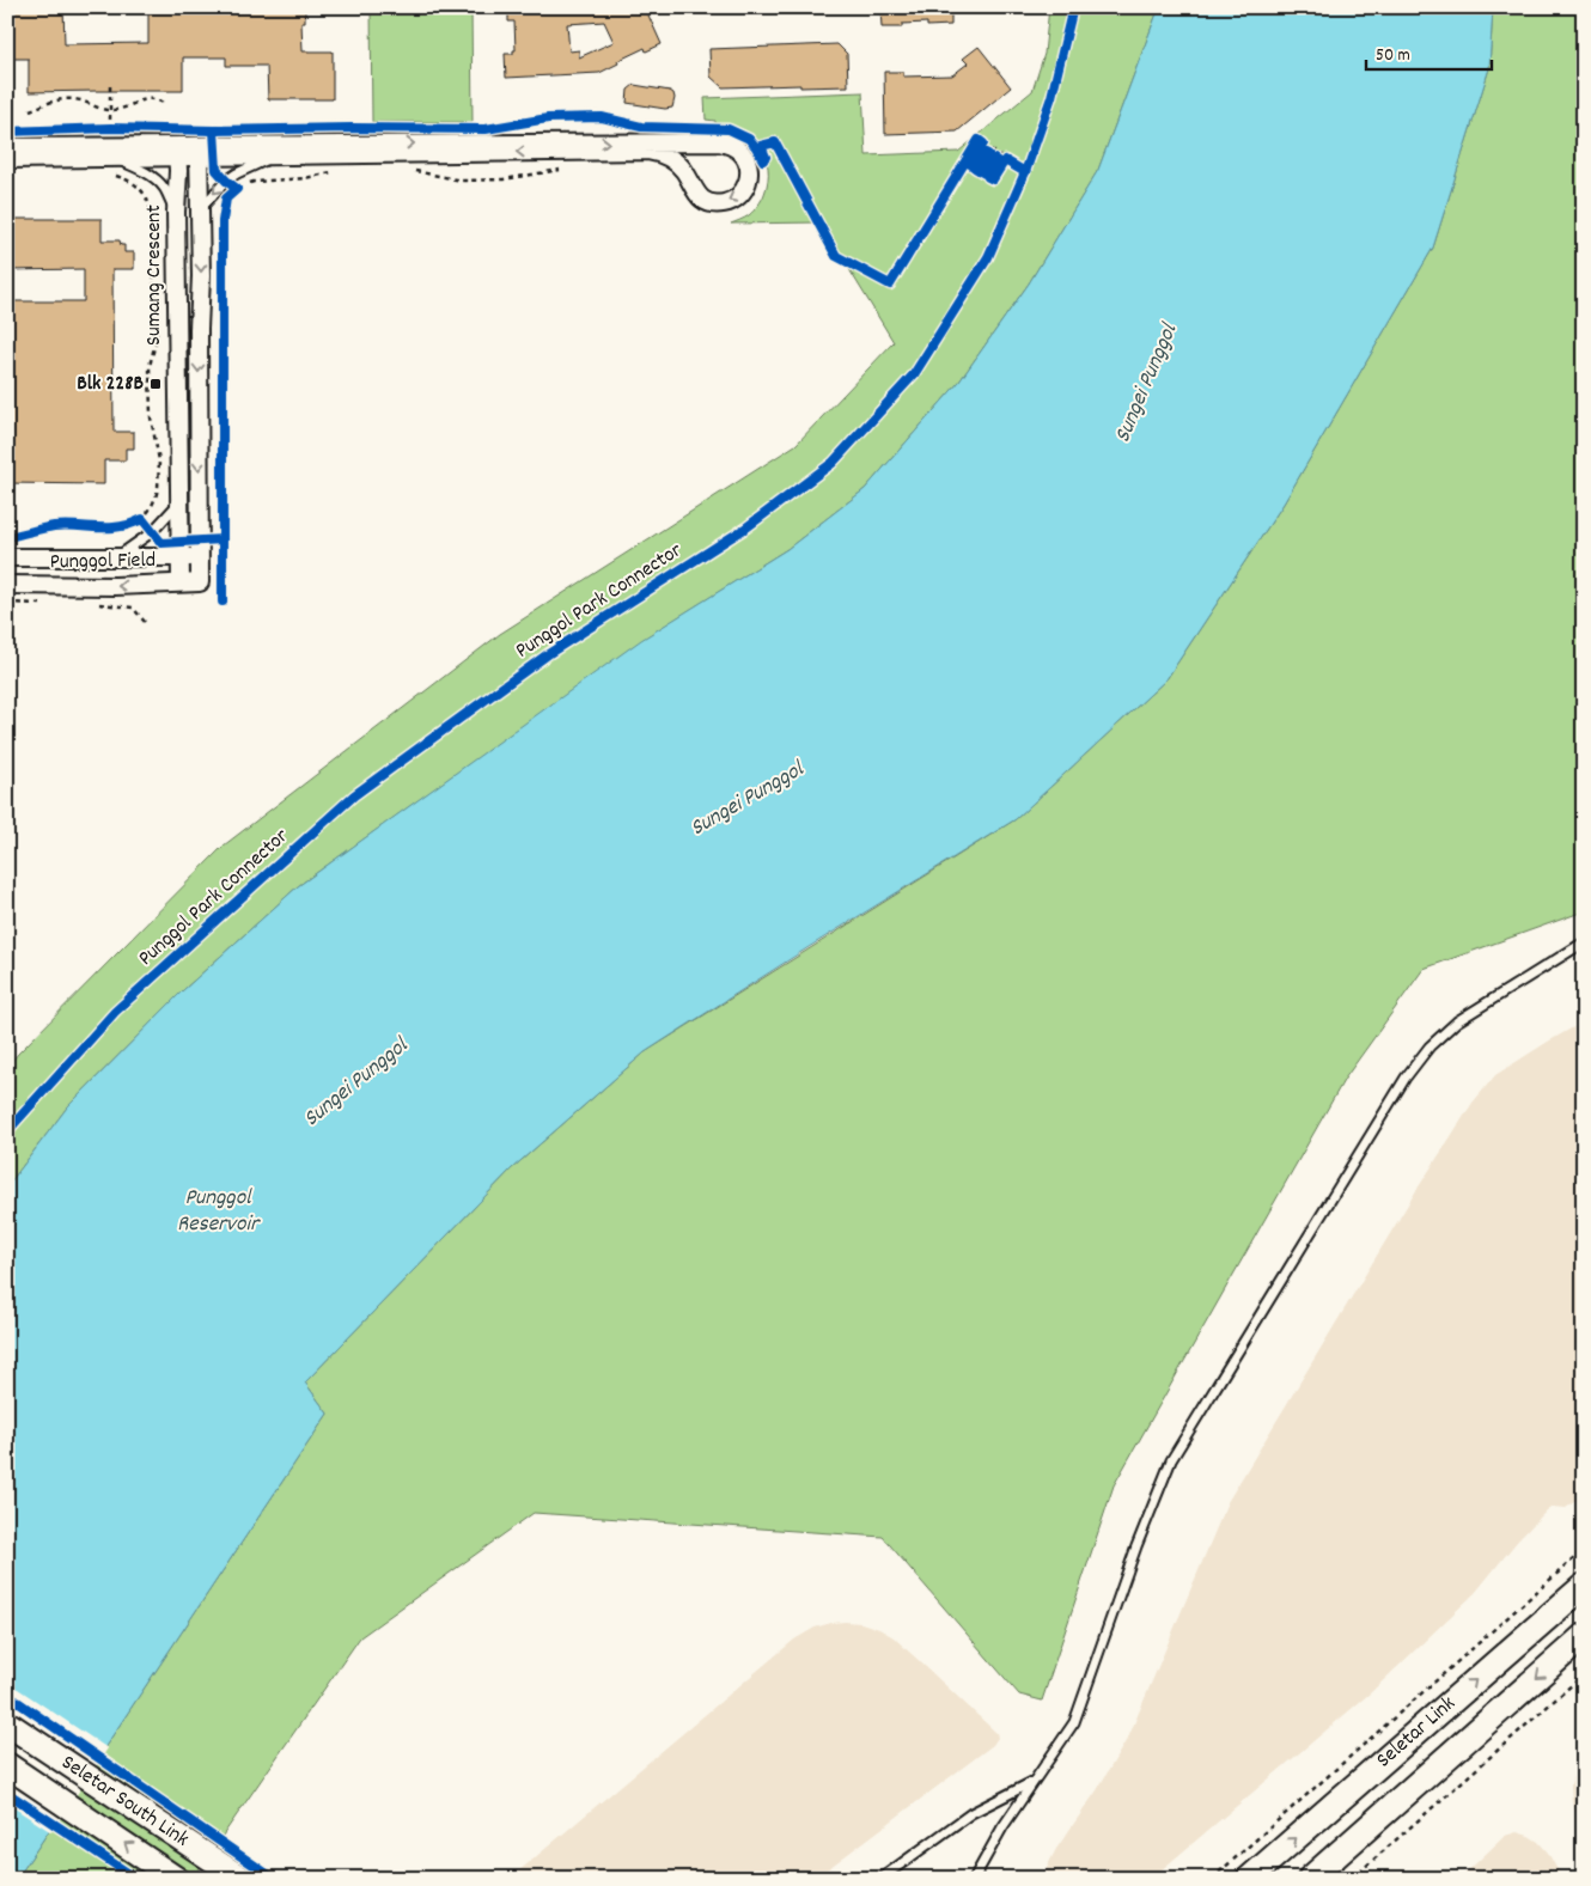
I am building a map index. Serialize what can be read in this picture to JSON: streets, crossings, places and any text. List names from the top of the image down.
{
  "streets": {
    "main road": ["Seletar Link", "Seletar South Link"],
    "street": ["Sumang Crescent", "Punggol Field"],
    "cycle path": ["Punggol Park Connector"]
  },
  "crossings": [
    ["Sumang Crescent", "Punggol Field"]
  ],
  "water": ["Sungei Punggol", "Punggol Reservoir"],
  "places": {
    "transit": ["Blk 228B"]
  },
  "scale_bar": "50 m"
}
